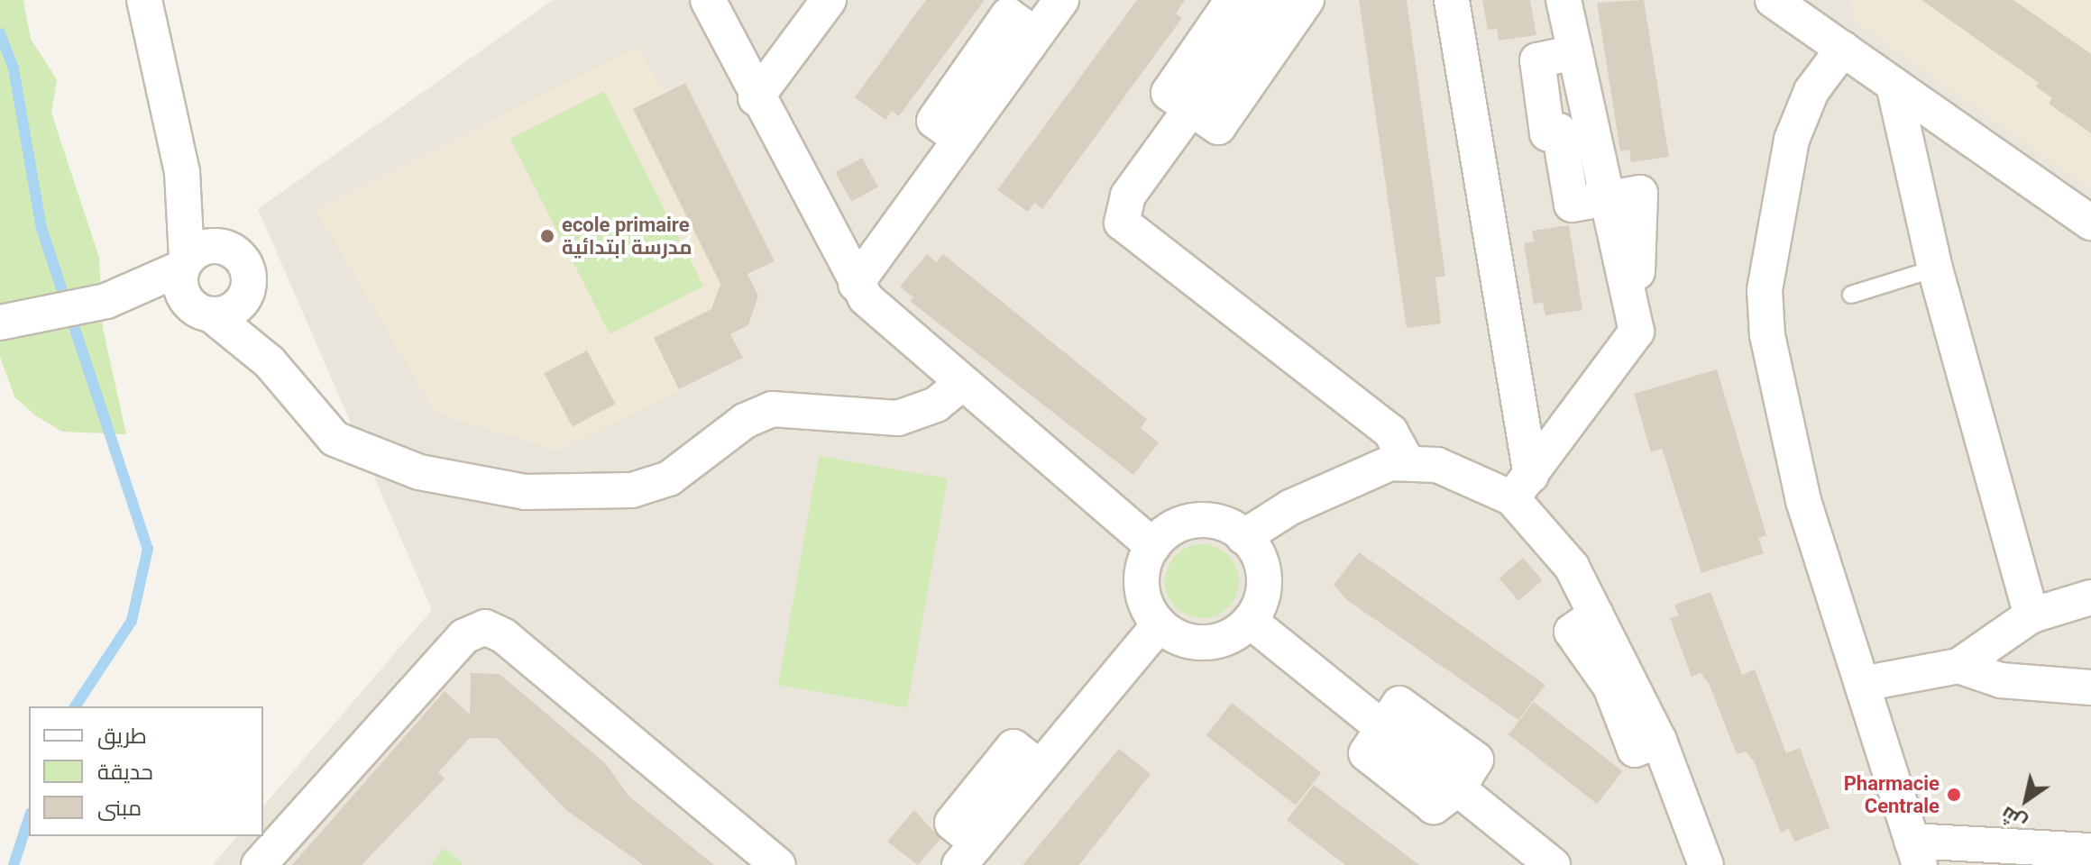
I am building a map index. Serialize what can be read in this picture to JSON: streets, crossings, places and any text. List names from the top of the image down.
{
  "places": ["ecole primaire مدرسة ابتدائية", "Pharmacie Centrale"],
  "legend": ["طريق", "حديقة", "مبنى"],
  "north": "bottom left"
}
